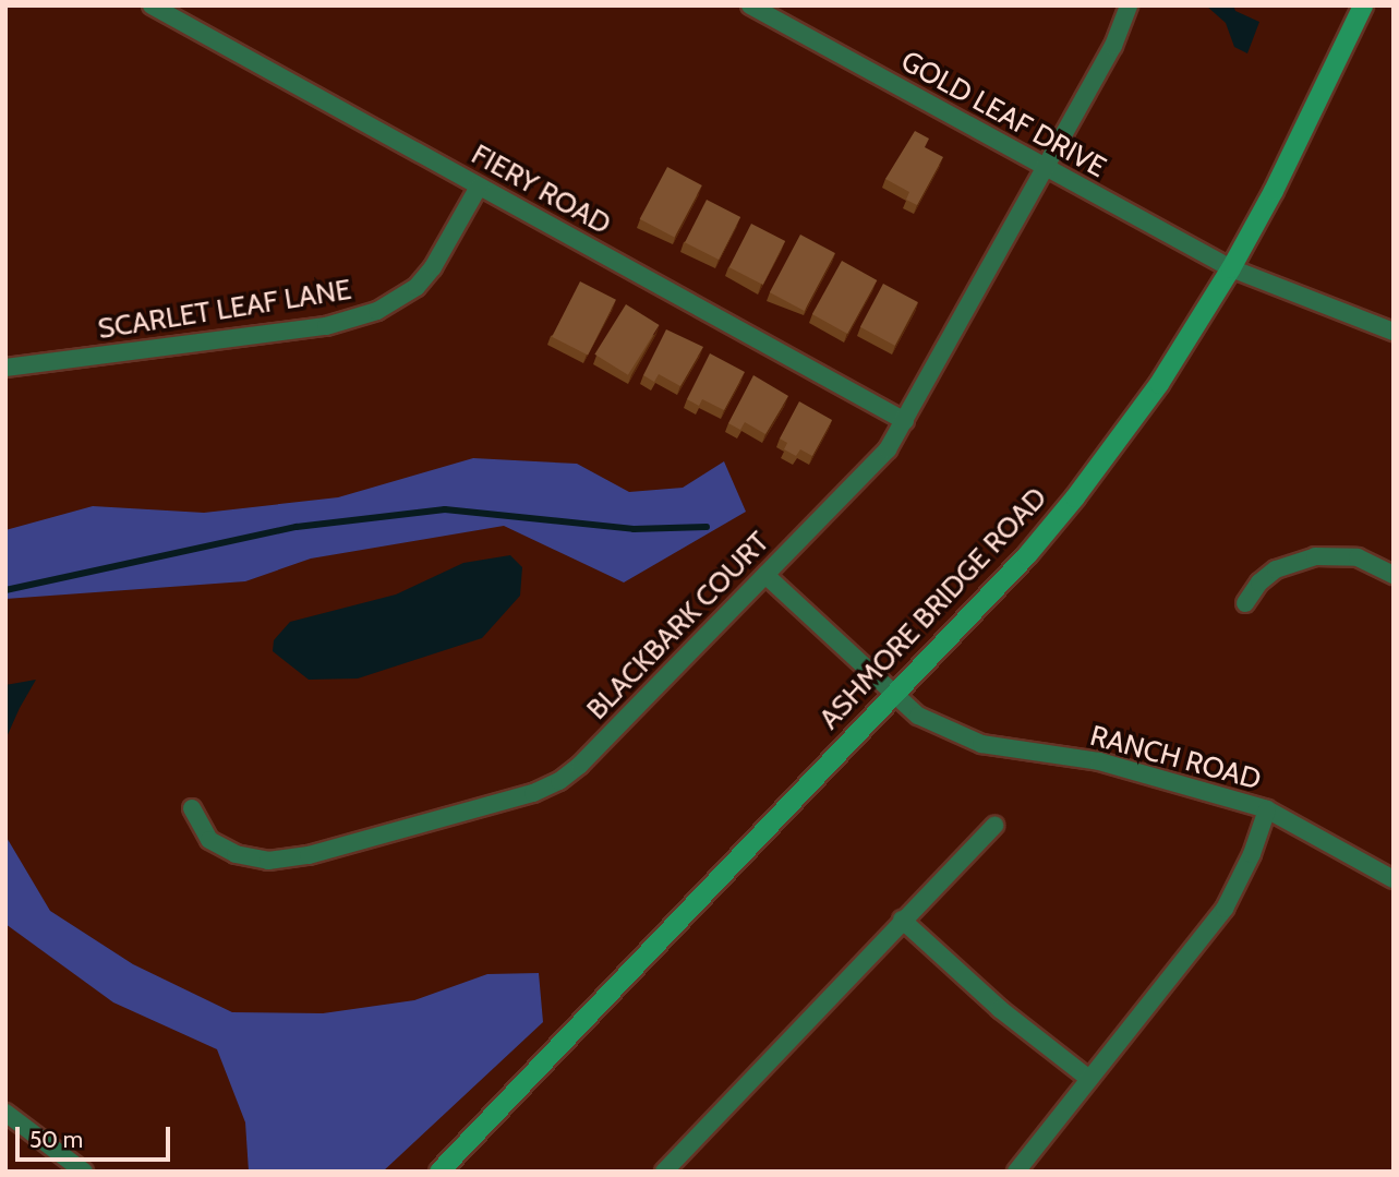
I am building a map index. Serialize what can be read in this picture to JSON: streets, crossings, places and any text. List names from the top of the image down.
{
  "streets": {
    "main road": ["ASHMORE BRIDGE ROAD"],
    "street": [
      "GOLD LEAF DRIVE",
      "FIERY ROAD",
      "SCARLET LEAF LANE",
      "BLACKBARK COURT",
      "RANCH ROAD"
    ]
  },
  "crossings": [
    ["GOLD LEAF DRIVE", "ASHMORE BRIDGE ROAD"],
    ["GOLD LEAF DRIVE", "BLACKBARK COURT"],
    ["FIERY ROAD", "SCARLET LEAF LANE"],
    ["FIERY ROAD", "BLACKBARK COURT"],
    ["ASHMORE BRIDGE ROAD", "RANCH ROAD"],
    ["BLACKBARK COURT", "RANCH ROAD"]
  ],
  "scale_bar": "50 m"
}
